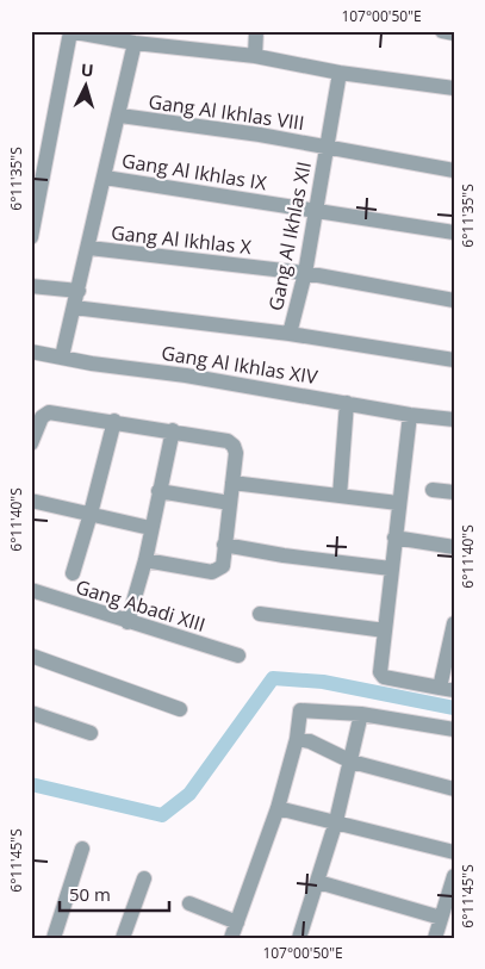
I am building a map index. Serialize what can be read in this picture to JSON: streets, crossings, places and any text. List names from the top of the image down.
{
  "streets": {
    "street": [
      "Gang Al Ikhlas VIII",
      "Gang Al Ikhlas IX",
      "Gang Al Ikhlas XII",
      "Gang Al Ikhlas X",
      "Gang Al Ikhlas XIV",
      "Gang Abadi XIII"
    ]
  },
  "crossings": [
    ["Gang Al Ikhlas VIII", "Gang Al Ikhlas XII"],
    ["Gang Al Ikhlas IX", "Gang Al Ikhlas XII"],
    ["Gang Al Ikhlas XII", "Gang Al Ikhlas X"]
  ],
  "scale_bar": "50 m",
  "north": "top",
  "coordinates": [
    "107°00'50\"E",
    "6°11'35\"S",
    "6°11'40\"S",
    "6°11'45\"S"
  ]
}
